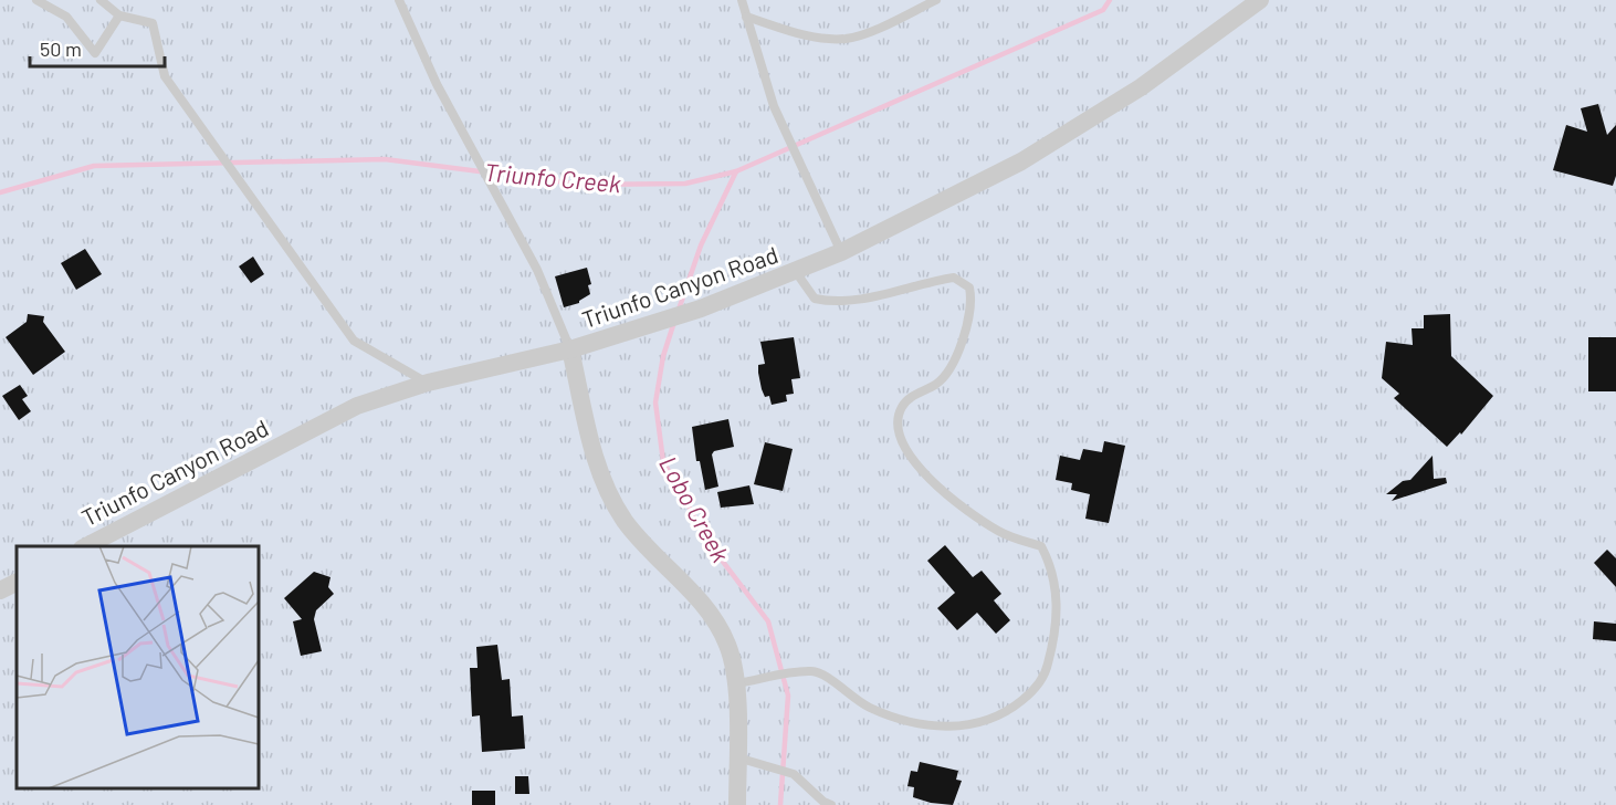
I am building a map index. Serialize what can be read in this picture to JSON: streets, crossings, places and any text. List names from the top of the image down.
{
  "streets": {
    "street": ["Triunfo Canyon Road"]
  },
  "water": ["Triunfo Creek", "Lobo Creek"],
  "scale_bar": "50 m"
}
